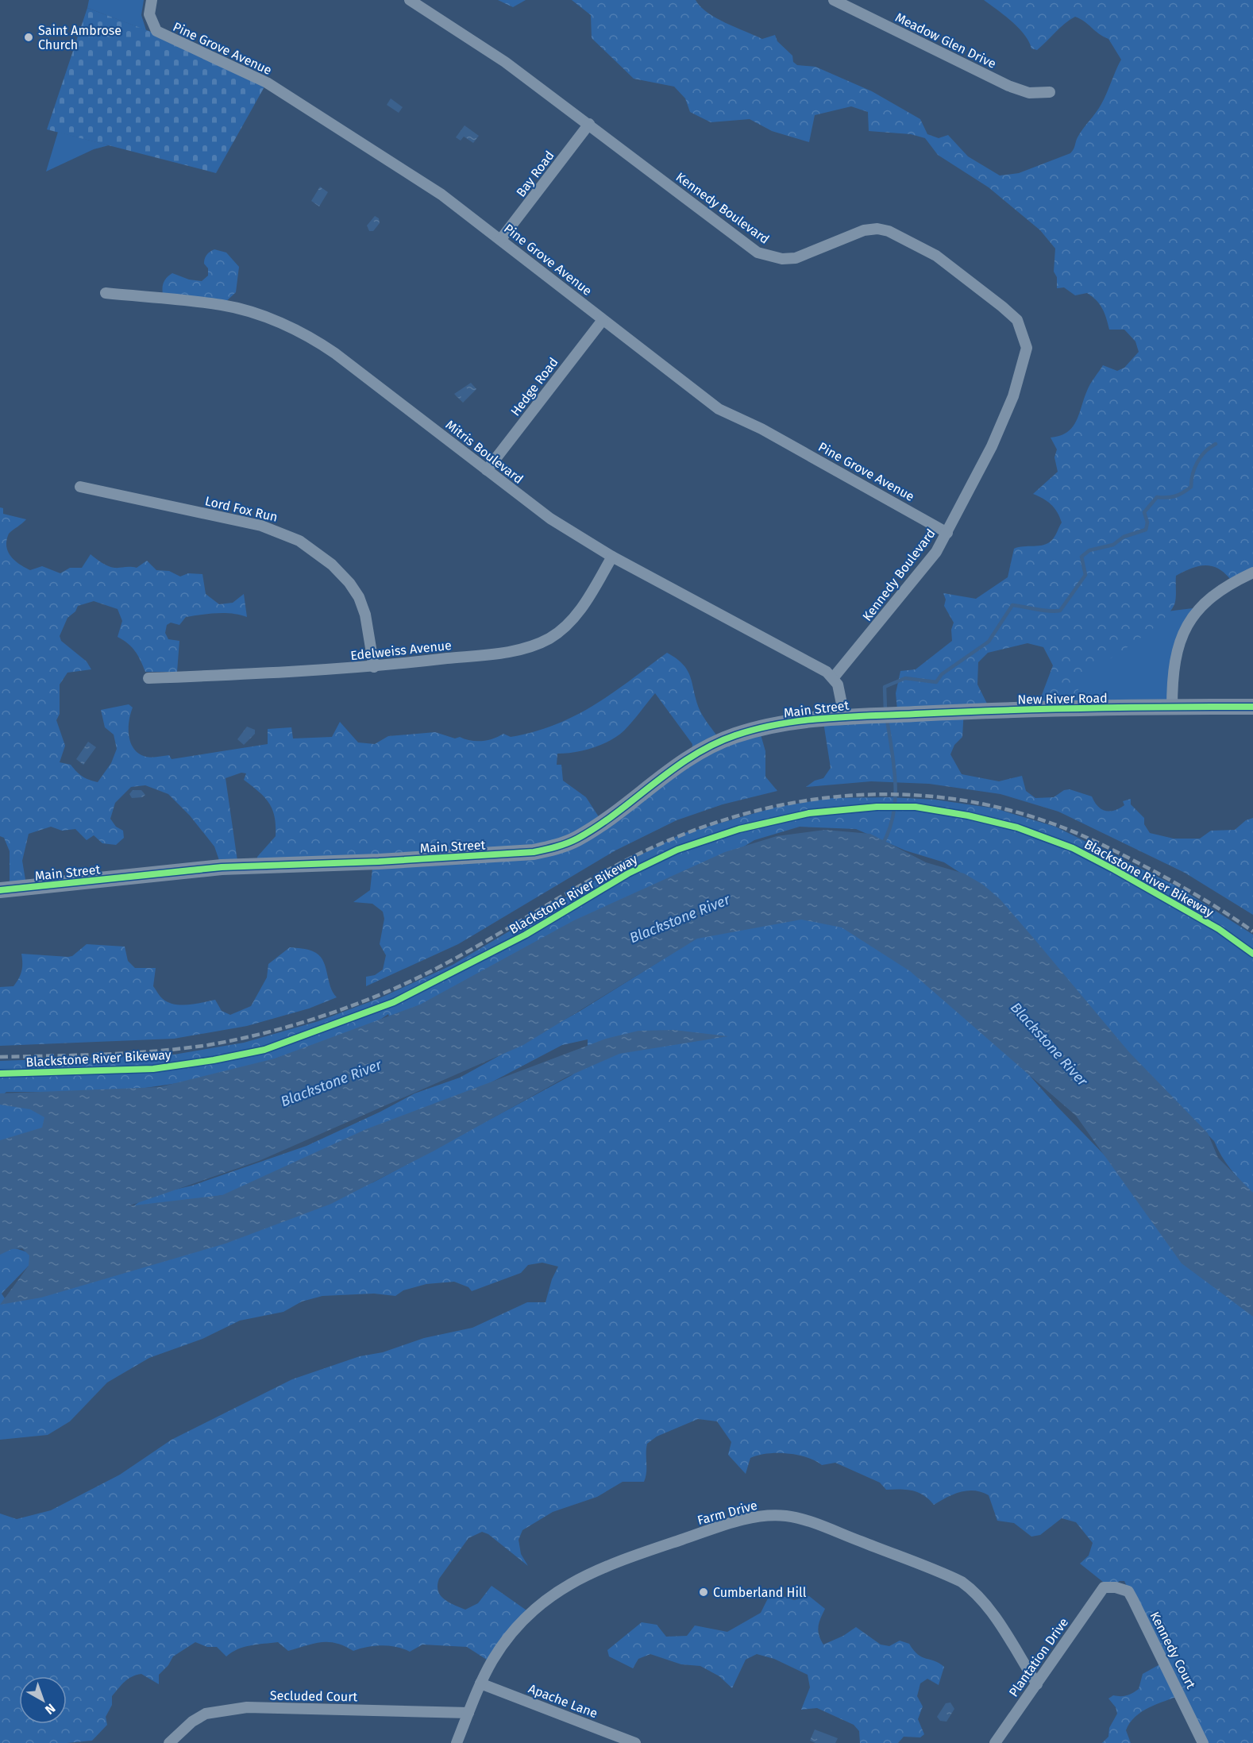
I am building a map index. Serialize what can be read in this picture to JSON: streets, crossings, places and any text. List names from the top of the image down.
{
  "streets": {
    "street": [
      "Meadow Glen Drive",
      "Pine Grove Avenue",
      "Bay Road",
      "Kennedy Boulevard",
      "Hedge Road",
      "Mitris Boulevard",
      "Lord Fox Run",
      "Edelweiss Avenue",
      "New River Road",
      "Main Street",
      "Farm Drive",
      "Kennedy Court",
      "Plantation Drive",
      "Secluded Court",
      "Apache Lane"
    ],
    "cycle path": ["Blackstone River Bikeway"]
  },
  "crossings": [
    ["Pine Grove Avenue", "Bay Road"],
    ["Pine Grove Avenue", "Kennedy Boulevard"],
    ["Pine Grove Avenue", "Hedge Road"],
    ["Bay Road", "Kennedy Boulevard"],
    ["Kennedy Boulevard", "Mitris Boulevard"],
    ["Hedge Road", "Mitris Boulevard"],
    ["Mitris Boulevard", "Edelweiss Avenue"],
    ["Lord Fox Run", "Edelweiss Avenue"],
    ["New River Road", "Main Street"],
    ["Farm Drive", "Plantation Drive"],
    ["Farm Drive", "Secluded Court"],
    ["Farm Drive", "Apache Lane"],
    ["Kennedy Court", "Plantation Drive"]
  ],
  "water": ["Blackstone River"],
  "places": ["Saint Ambrose Church", "Cumberland Hill"],
  "north": "bottom right"
}
